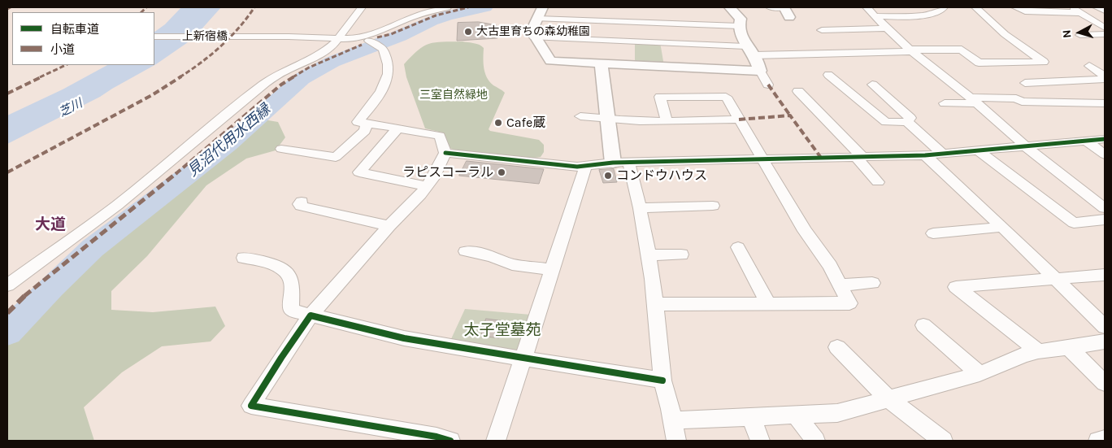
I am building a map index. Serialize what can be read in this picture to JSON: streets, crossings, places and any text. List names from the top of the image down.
{
  "streets": {
    "street": ["上新宿橋"]
  },
  "districts": ["大道"],
  "water": ["芝川", "見沼代用水西縁"],
  "parks": ["三室自然緑地", "太子堂墓苑"],
  "places": [
    "大古里育ちの森幼稚園",
    "Cafe蔵",
    "ラピスコーラル",
    "コンドウハウス"
  ],
  "legend": ["自転車道", "小道"],
  "north": "left"
}
